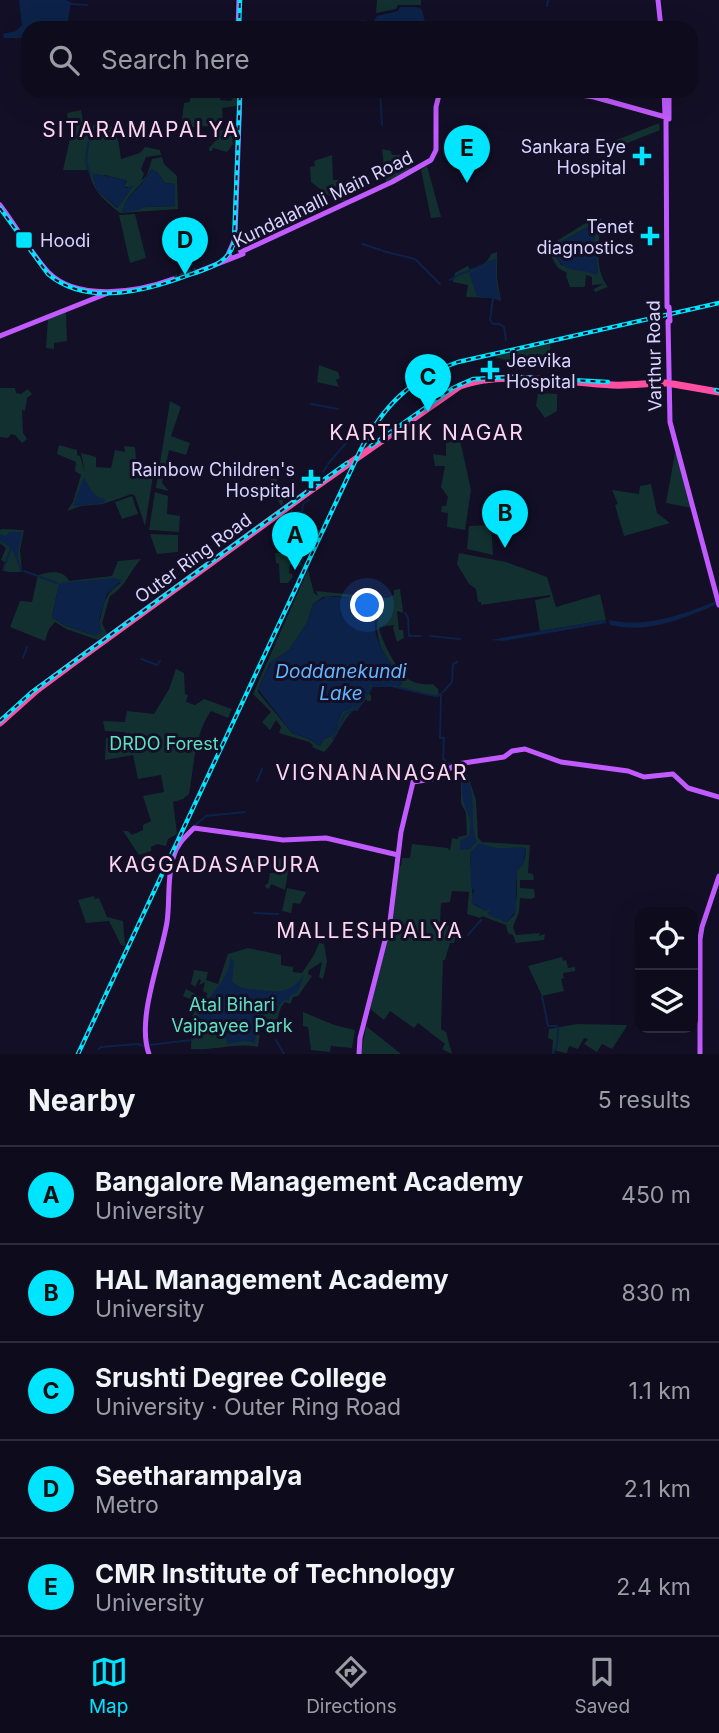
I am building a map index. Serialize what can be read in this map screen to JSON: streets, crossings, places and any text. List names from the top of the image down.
{
  "streets": {
    "highway": ["Outer Ring Road"],
    "main road": ["Kundalahalli Main Road", "Varthur Road"]
  },
  "districts": [
    "SITARAMAPALYA",
    "KARTHIK NAGAR",
    "VIGNANANAGAR",
    "KAGGADASAPURA",
    "MALLESHPALYA"
  ],
  "water": ["Doddanekundi Lake"],
  "parks": ["DRDO Forest", "Atal Bihari Vajpayee Park"],
  "places": {
    "health": [
      "Sankara Eye Hospital",
      "Tenet diagnostics",
      "Jeevika Hospital",
      "Rainbow Children's Hospital"
    ],
    "transit": ["Hoodi"]
  },
  "page": {
    "search": "Search here",
    "pins": [
      "E",
      "D",
      "C",
      "B",
      "A"
    ],
    "heading": ["Nearby", "5 results"],
    "list": [
      {
        "mark": "A",
        "name": "Bangalore Management Academy",
        "note": "University",
        "value": "450 m"
      },
      {
        "mark": "B",
        "name": "HAL Management Academy",
        "note": "University",
        "value": "830 m"
      },
      {
        "mark": "C",
        "name": "Srushti Degree College",
        "note": "University · Outer Ring Road",
        "value": "1.1 km"
      },
      {
        "mark": "D",
        "name": "Seetharampalya",
        "note": "Metro",
        "value": "2.1 km"
      },
      {
        "mark": "E",
        "name": "CMR Institute of Technology",
        "note": "University",
        "value": "2.4 km"
      }
    ],
    "nav": ["Map", "Directions", "Saved"]
  }
}
